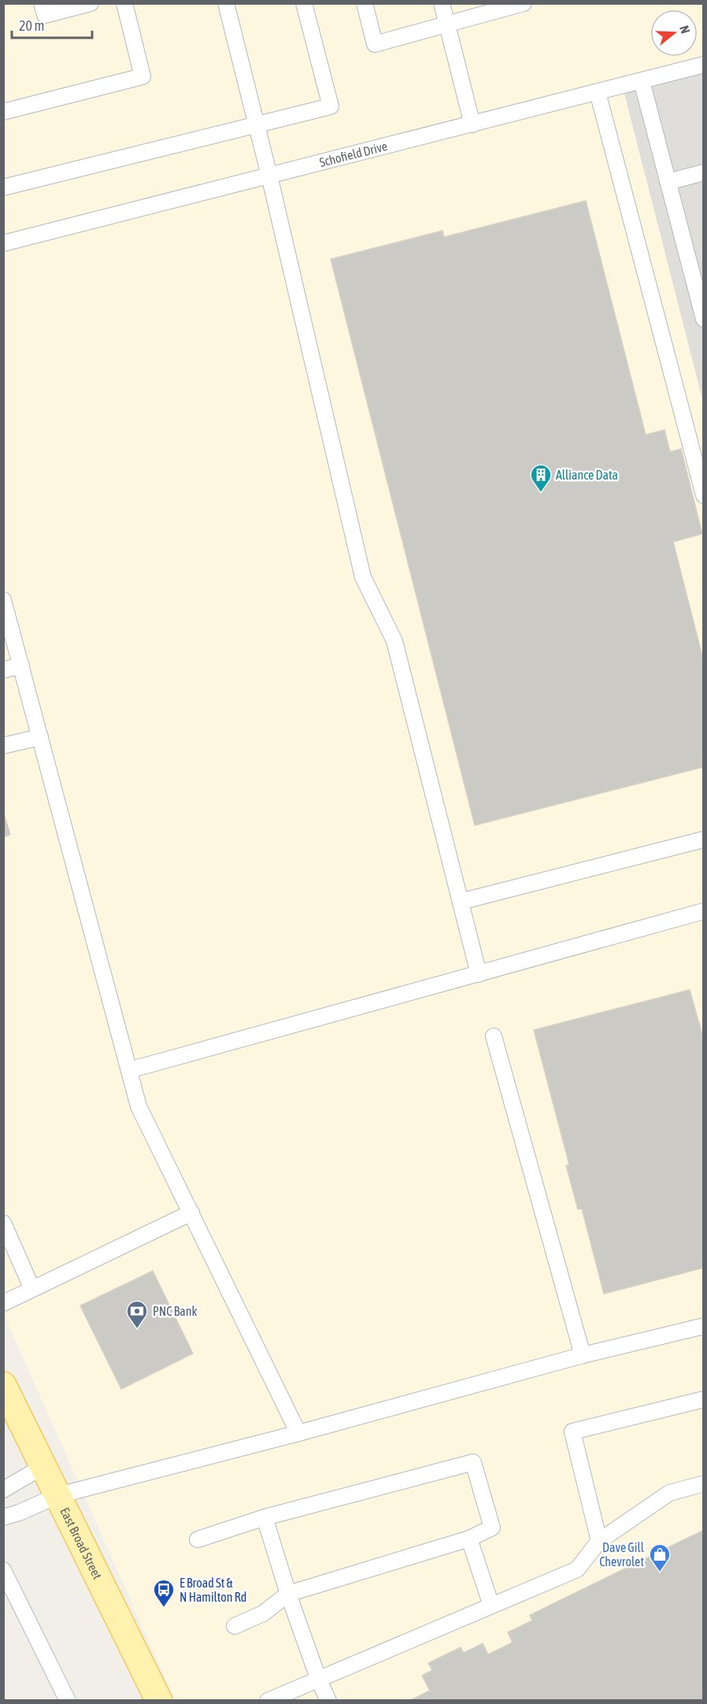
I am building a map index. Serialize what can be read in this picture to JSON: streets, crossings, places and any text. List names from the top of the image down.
{
  "streets": {
    "main road": ["East Broad Street"],
    "lane": ["Schofield Drive"]
  },
  "places": {
    "building": ["Alliance Data"],
    "bank": ["PNC Bank"],
    "shop": ["Dave Gill Chevrolet"],
    "bus stop": ["E Broad St & N Hamilton Rd"]
  },
  "scale_bar": "20 m",
  "north": "right"
}
